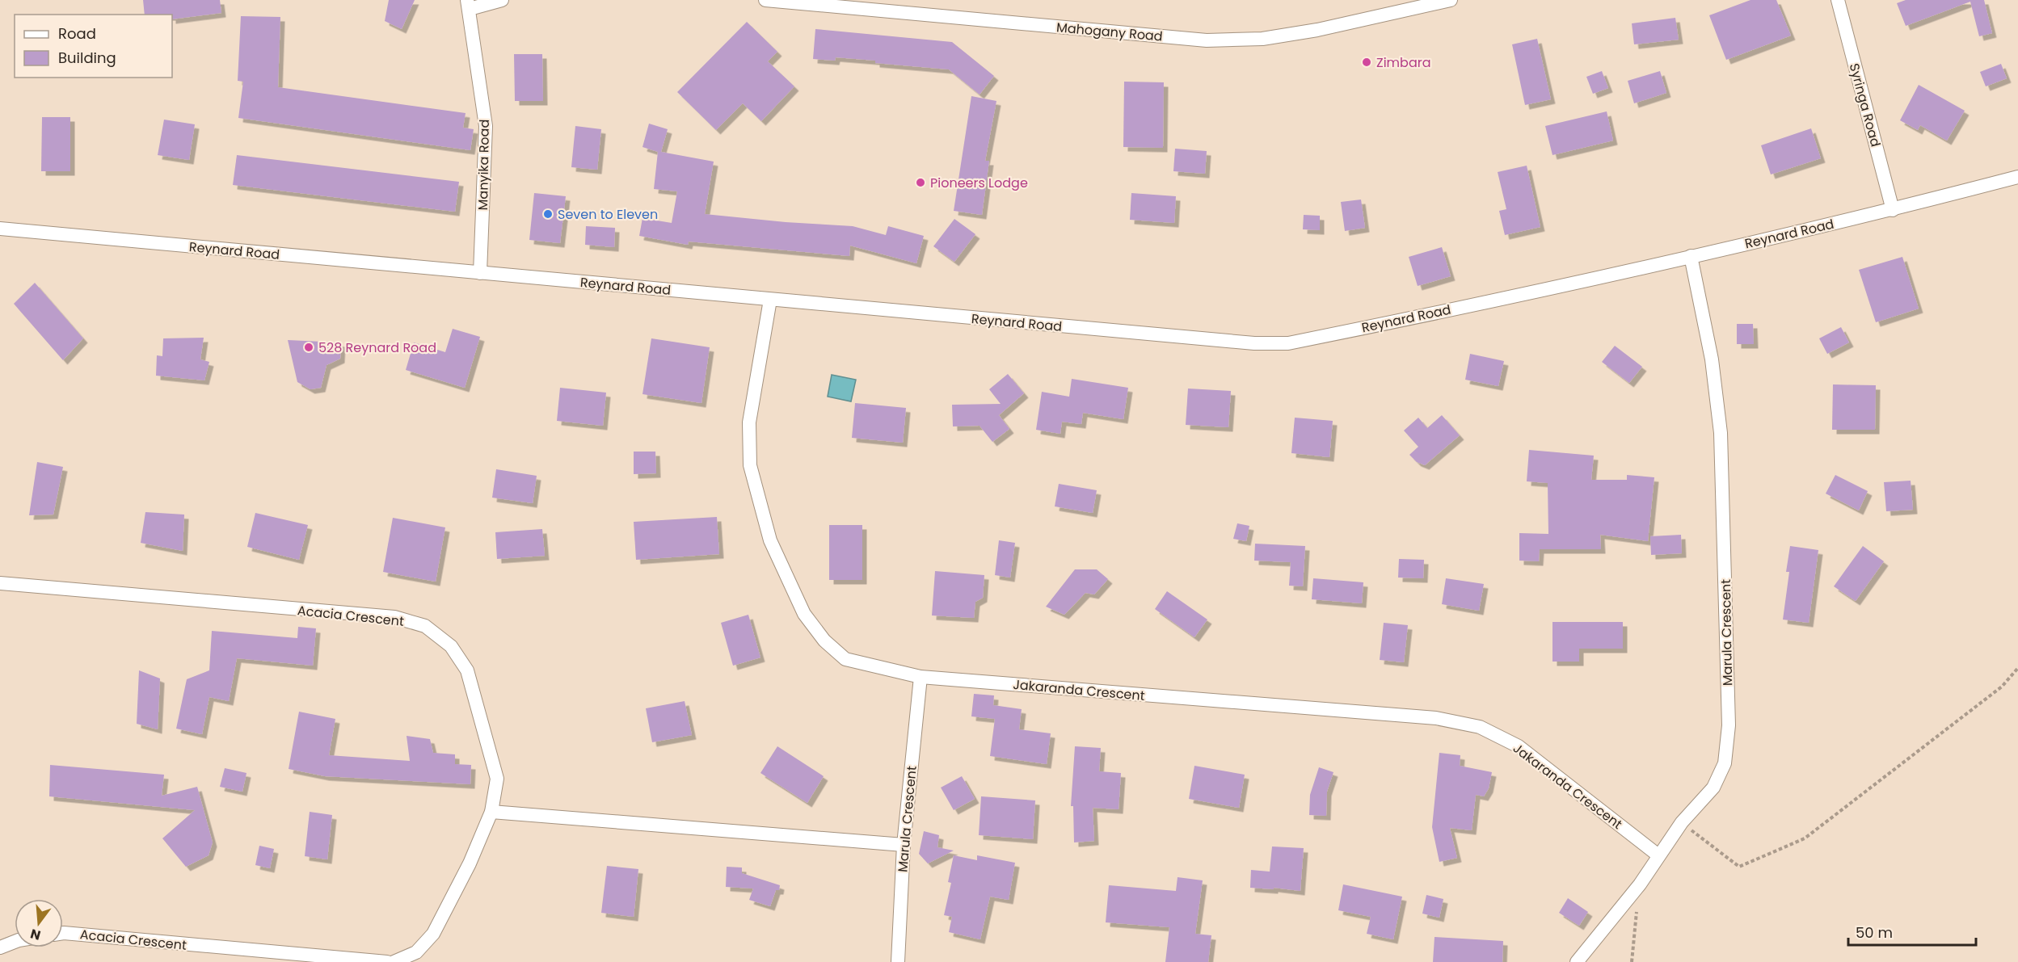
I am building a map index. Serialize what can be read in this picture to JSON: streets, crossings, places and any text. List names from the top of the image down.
{
  "streets": {
    "street": [
      "Mahogany Road",
      "Syringa Road",
      "Manyika Road",
      "Reynard Road",
      "Acacia Crescent",
      "Marula Crescent",
      "Jakaranda Crescent"
    ]
  },
  "crossings": [
    ["Syringa Road", "Reynard Road"],
    ["Manyika Road", "Reynard Road"],
    ["Reynard Road", "Marula Crescent"],
    ["Reynard Road", "Jakaranda Crescent"],
    ["Marula Crescent", "Jakaranda Crescent"]
  ],
  "places": [
    "Zimbara",
    "Pioneers Lodge",
    "Seven to Eleven",
    "528 Reynard Road"
  ],
  "legend": ["Road", "Building"],
  "scale_bar": "50 m",
  "north": "bottom"
}
